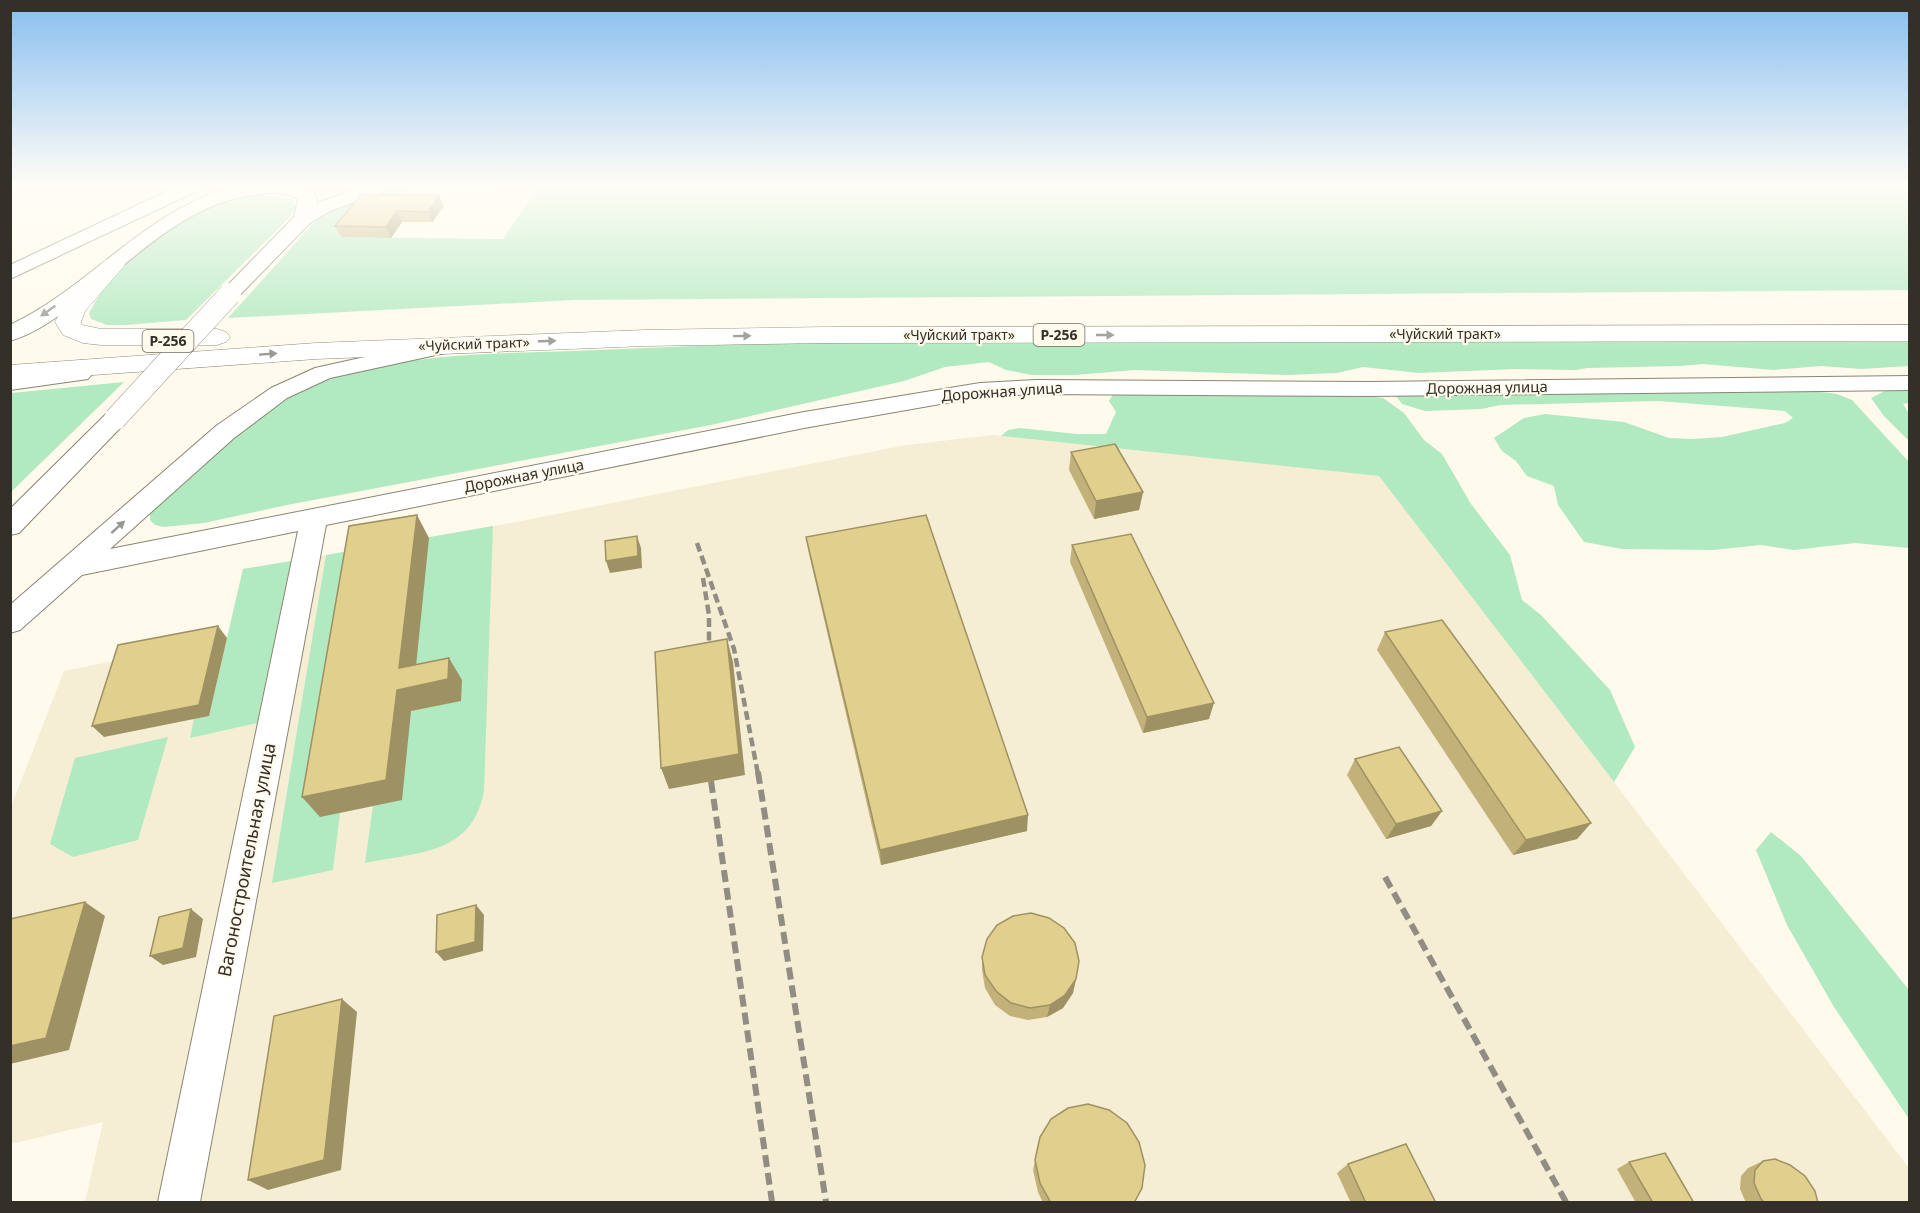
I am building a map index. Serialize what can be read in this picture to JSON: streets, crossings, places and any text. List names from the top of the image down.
{
  "streets": {
    "highway": ["«Чуйский тракт»", "Р-256"],
    "street": ["Дорожная улица", "Вагоностроительная улица"]
  },
  "crossings": [
    ["Дорожная улица", "Вагоностроительная улица"]
  ]
}
